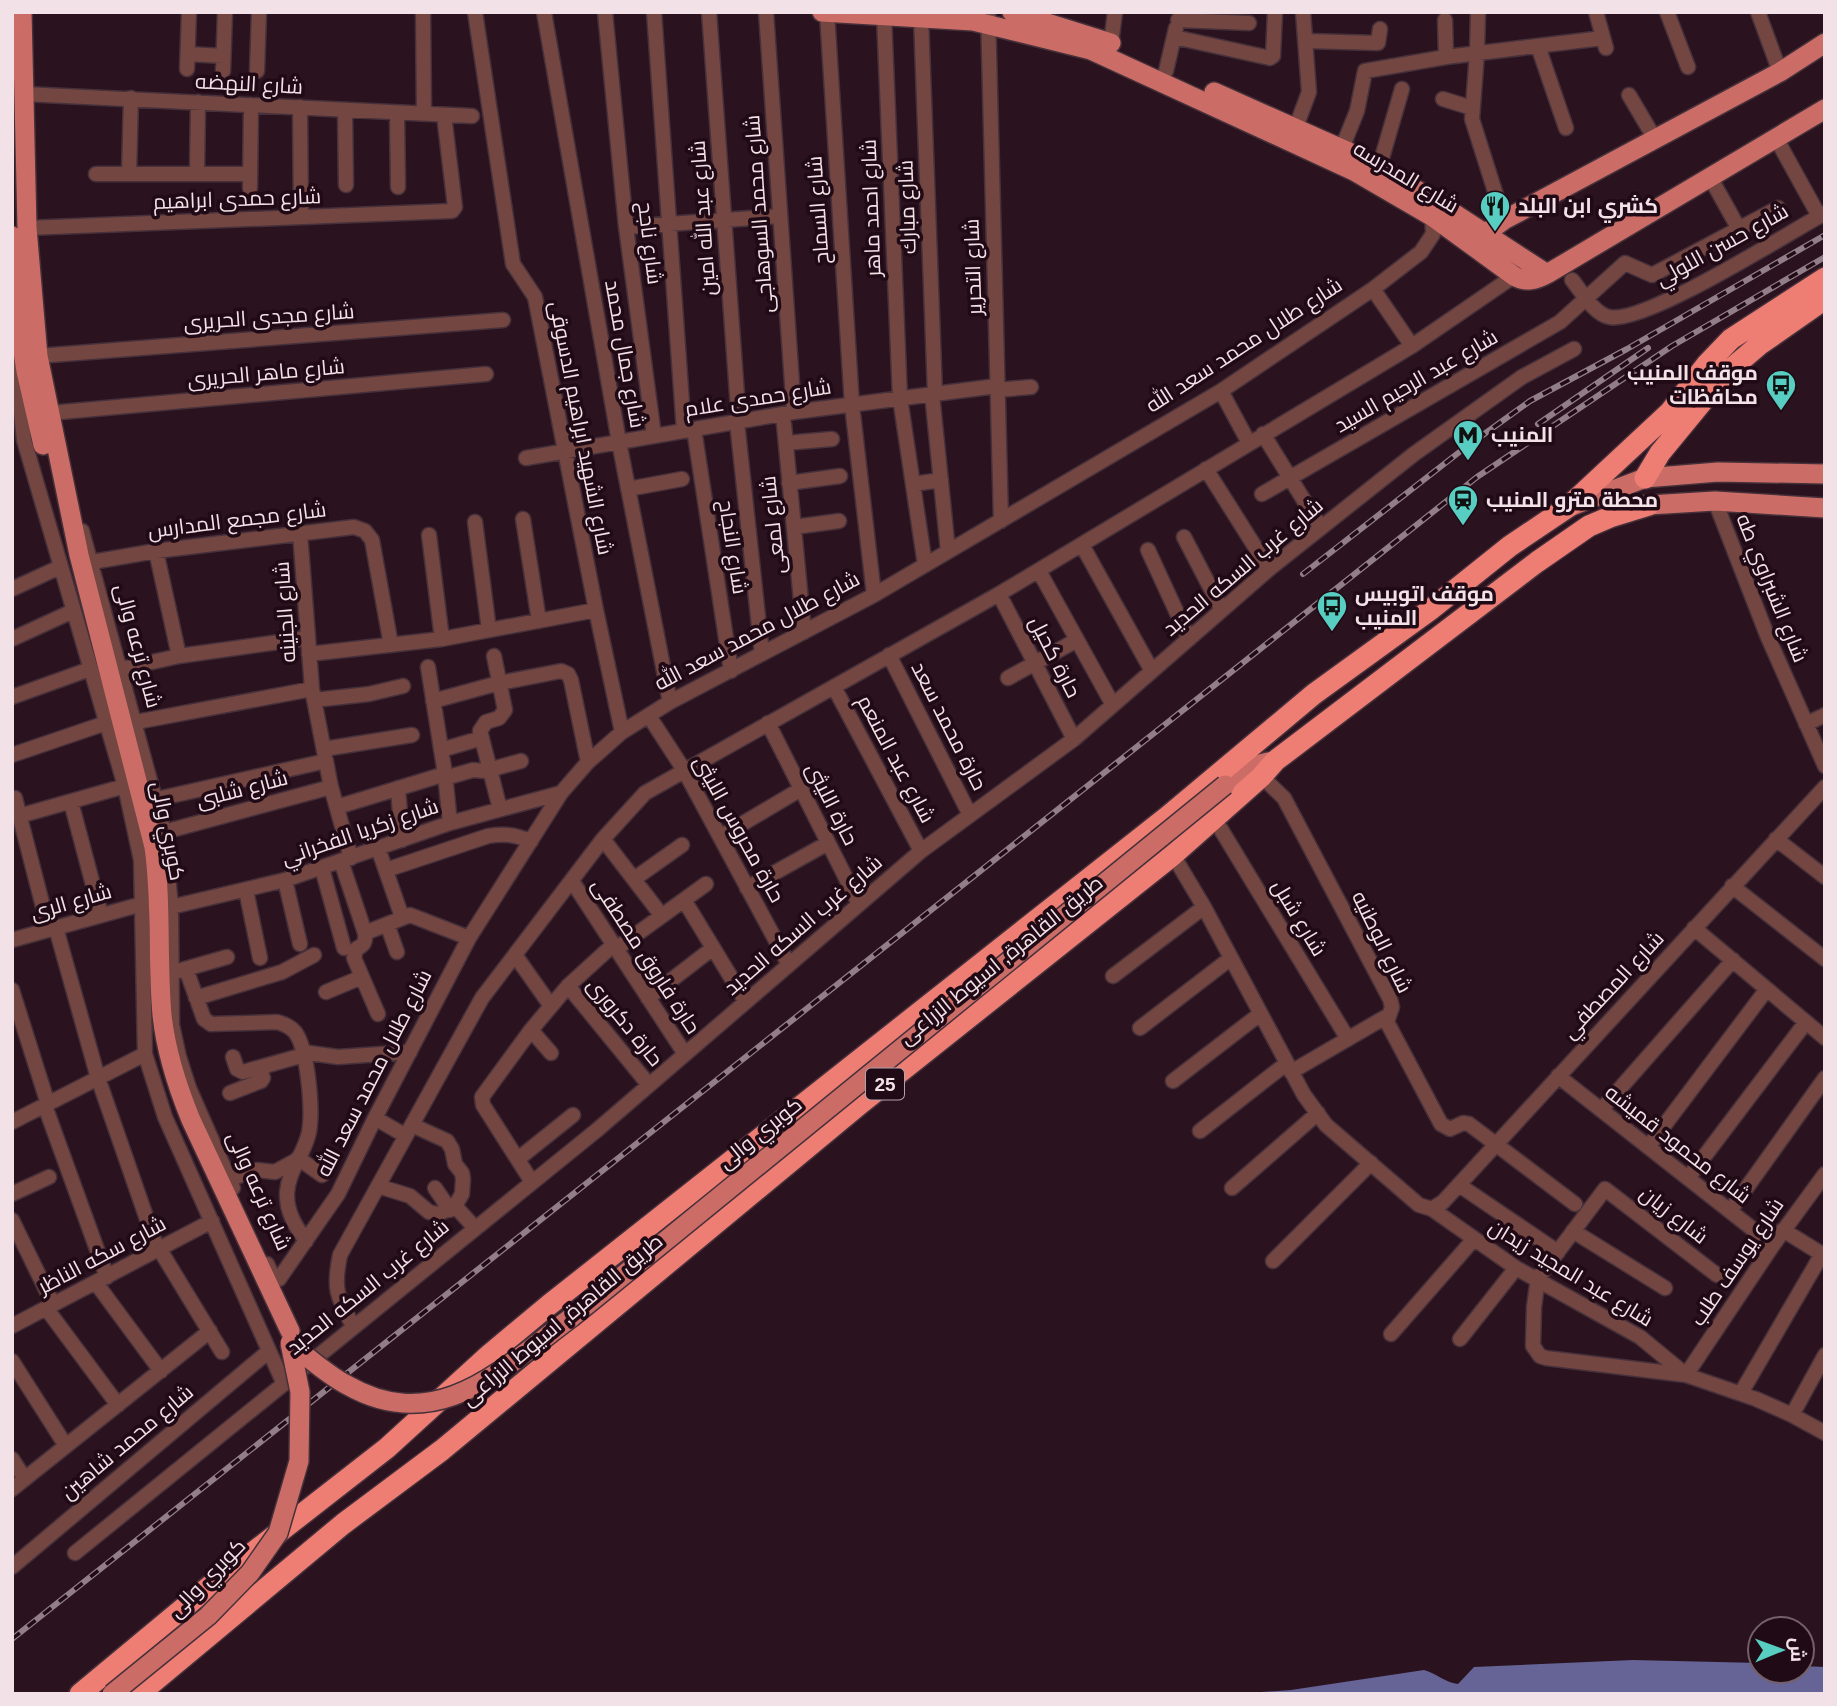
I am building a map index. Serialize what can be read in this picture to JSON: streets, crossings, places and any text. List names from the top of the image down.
{
  "streets": {
    "highway": ["طريق القاهرة, اسيوط الزراعى", "25"],
    "main road": ["شارع المدرسه", "شارع ترعه والى", "كوبري والى"],
    "street": [
      "شارع النهضه",
      "شارع حمدى ابراهيم",
      "شارع مبارك",
      "شارع احمد ماهر",
      "شارع السماح",
      "شارع محمد السوهاجى",
      "شارع عبد الله امين",
      "شارع ناجح",
      "شارع حسن اللولي",
      "شارع التحرير",
      "شارع مجدى الحريرى",
      "شارع طلال محمد سعد الله",
      "شارع جمال محمد",
      "شارع ماهر الحريرى",
      "شارع عبد الرحيم السيد",
      "شارع حمدى علام",
      "شارع الشهيد ابراهيم الدسوقى",
      "شارع مجمع المدارس",
      "شارع لمعى",
      "شارع النجاح",
      "شارع غرب السكه الحديد",
      "شارع الشبراوي طه",
      "شارع الجنينه",
      "حارة كحيل",
      "حارة محمد سعد",
      "شارع عبد المنعم",
      "شارع شلبى",
      "حارة الليثى",
      "حارة محروس الليثى",
      "شارع زكريا الفخراني",
      "شارع الرى",
      "شارع شبل",
      "شارع الوطنيه",
      "حارة فاروق مصطفى",
      "شارع المصطفي",
      "حارة دكرورى",
      "شارع محمود قميشه",
      "شارع زيان",
      "شارع سكه الناظر",
      "شارع يوسف طلب",
      "شارع عبد المجيد زيدان",
      "شارع محمد شاهين"
    ]
  },
  "crossings": [
    ["شارع النهضه", "شارع حمدى ابراهيم"],
    ["شارع النهضه", "شارع ترعه والى"],
    ["شارع المدرسه", "شارع مبارك"],
    ["شارع المدرسه", "شارع احمد ماهر"],
    ["شارع المدرسه", "شارع السماح"],
    ["شارع المدرسه", "شارع التحرير"],
    ["شارع المدرسه", "شارع طلال محمد سعد الله"],
    ["شارع حمدى ابراهيم", "شارع ترعه والى"],
    ["شارع مبارك", "شارع طلال محمد سعد الله"],
    ["شارع مبارك", "شارع حمدى علام"],
    ["شارع احمد ماهر", "شارع طلال محمد سعد الله"],
    ["شارع احمد ماهر", "شارع حمدى علام"],
    ["شارع السماح", "شارع طلال محمد سعد الله"],
    ["شارع السماح", "شارع حمدى علام"],
    ["شارع محمد السوهاجى", "شارع حمدى علام"],
    ["شارع محمد السوهاجى", "شارع لمعى"],
    ["شارع عبد الله امين", "شارع طلال محمد سعد الله"],
    ["شارع عبد الله امين", "شارع حمدى علام"],
    ["شارع ناجح", "شارع حمدى علام"],
    ["شارع حسن اللولي", "شارع عبد الرحيم السيد"],
    ["شارع التحرير", "شارع طلال محمد سعد الله"],
    ["شارع التحرير", "شارع حمدى علام"],
    ["شارع مجدى الحريرى", "شارع ترعه والى"],
    ["شارع طلال محمد سعد الله", "شارع جمال محمد"],
    ["شارع طلال محمد سعد الله", "شارع الشهيد ابراهيم الدسوقى"],
    ["شارع طلال محمد سعد الله", "شارع لمعى"],
    ["شارع طلال محمد سعد الله", "شارع النجاح"],
    ["شارع طلال محمد سعد الله", "شارع ترعه والى"],
    ["شارع طلال محمد سعد الله", "حارة محروس الليثى"],
    ["شارع طلال محمد سعد الله", "شارع زكريا الفخراني"],
    ["شارع جمال محمد", "شارع حمدى علام"],
    ["شارع ماهر الحريرى", "شارع ترعه والى"],
    ["شارع حمدى علام", "شارع الشهيد ابراهيم الدسوقى"],
    ["شارع حمدى علام", "شارع لمعى"],
    ["شارع حمدى علام", "شارع النجاح"],
    ["شارع مجمع المدارس", "شارع الجنينه"],
    ["شارع مجمع المدارس", "شارع ترعه والى"],
    ["شارع غرب السكه الحديد", "شارع ترعه والى"],
    ["شارع غرب السكه الحديد", "حارة كحيل"],
    ["شارع غرب السكه الحديد", "حارة محمد سعد"],
    ["شارع غرب السكه الحديد", "شارع عبد المنعم"],
    ["شارع غرب السكه الحديد", "حارة الليثى"],
    ["شارع غرب السكه الحديد", "حارة محروس الليثى"],
    ["شارع غرب السكه الحديد", "حارة فاروق مصطفى"],
    ["شارع غرب السكه الحديد", "حارة دكرورى"],
    ["شارع الجنينه", "شارع شلبى"],
    ["شارع الجنينه", "شارع زكريا الفخراني"],
    ["شارع ترعه والى", "شارع شلبى"],
    ["شارع ترعه والى", "كوبري والى"],
    ["شارع ترعه والى", "شارع زكريا الفخراني"],
    ["شارع ترعه والى", "شارع الرى"],
    ["شارع ترعه والى", "شارع سكه الناظر"],
    ["شارع ترعه والى", "شارع محمد شاهين"],
    ["كوبري والى", "شارع الوطنيه"],
    ["كوبري والى", "طريق القاهرة, اسيوط الزراعى"],
    ["شارع شبل", "طريق القاهرة, اسيوط الزراعى"],
    ["شارع الوطنيه", "طريق القاهرة, اسيوط الزراعى"],
    ["شارع الوطنيه", "شارع المصطفي"],
    ["شارع المصطفي", "شارع محمود قميشه"],
    ["شارع المصطفي", "شارع عبد المجيد زيدان"],
    ["شارع محمود قميشه", "شارع يوسف طلب"],
    ["شارع يوسف طلب", "شارع عبد المجيد زيدان"]
  ],
  "places": {
    "restaurant": ["كشري ابن البلد"],
    "bus stop": ["موقف المنيب محافظات", "موقف اتوبيس المنيب"],
    "metro station": ["المنيب"],
    "station": ["محطة مترو المنيب"]
  },
  "north": "right"
}
